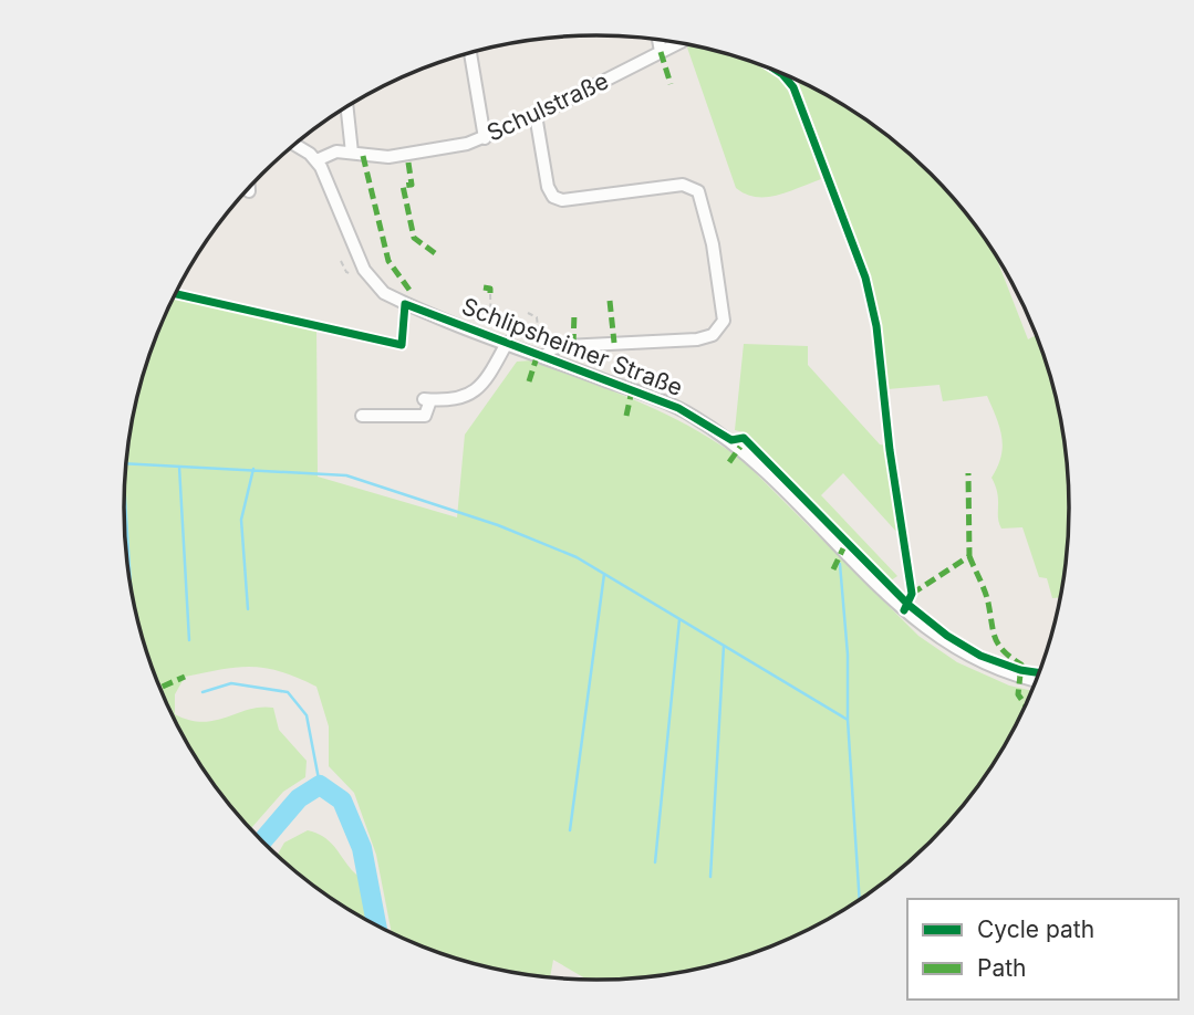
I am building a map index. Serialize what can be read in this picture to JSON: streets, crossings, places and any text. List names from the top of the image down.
{
  "streets": {
    "street": ["Schulstraße", "Schlipsheimer Straße"]
  },
  "crossings": [
    ["Schulstraße", "Schlipsheimer Straße"]
  ],
  "legend": ["Cycle path", "Path"]
}
